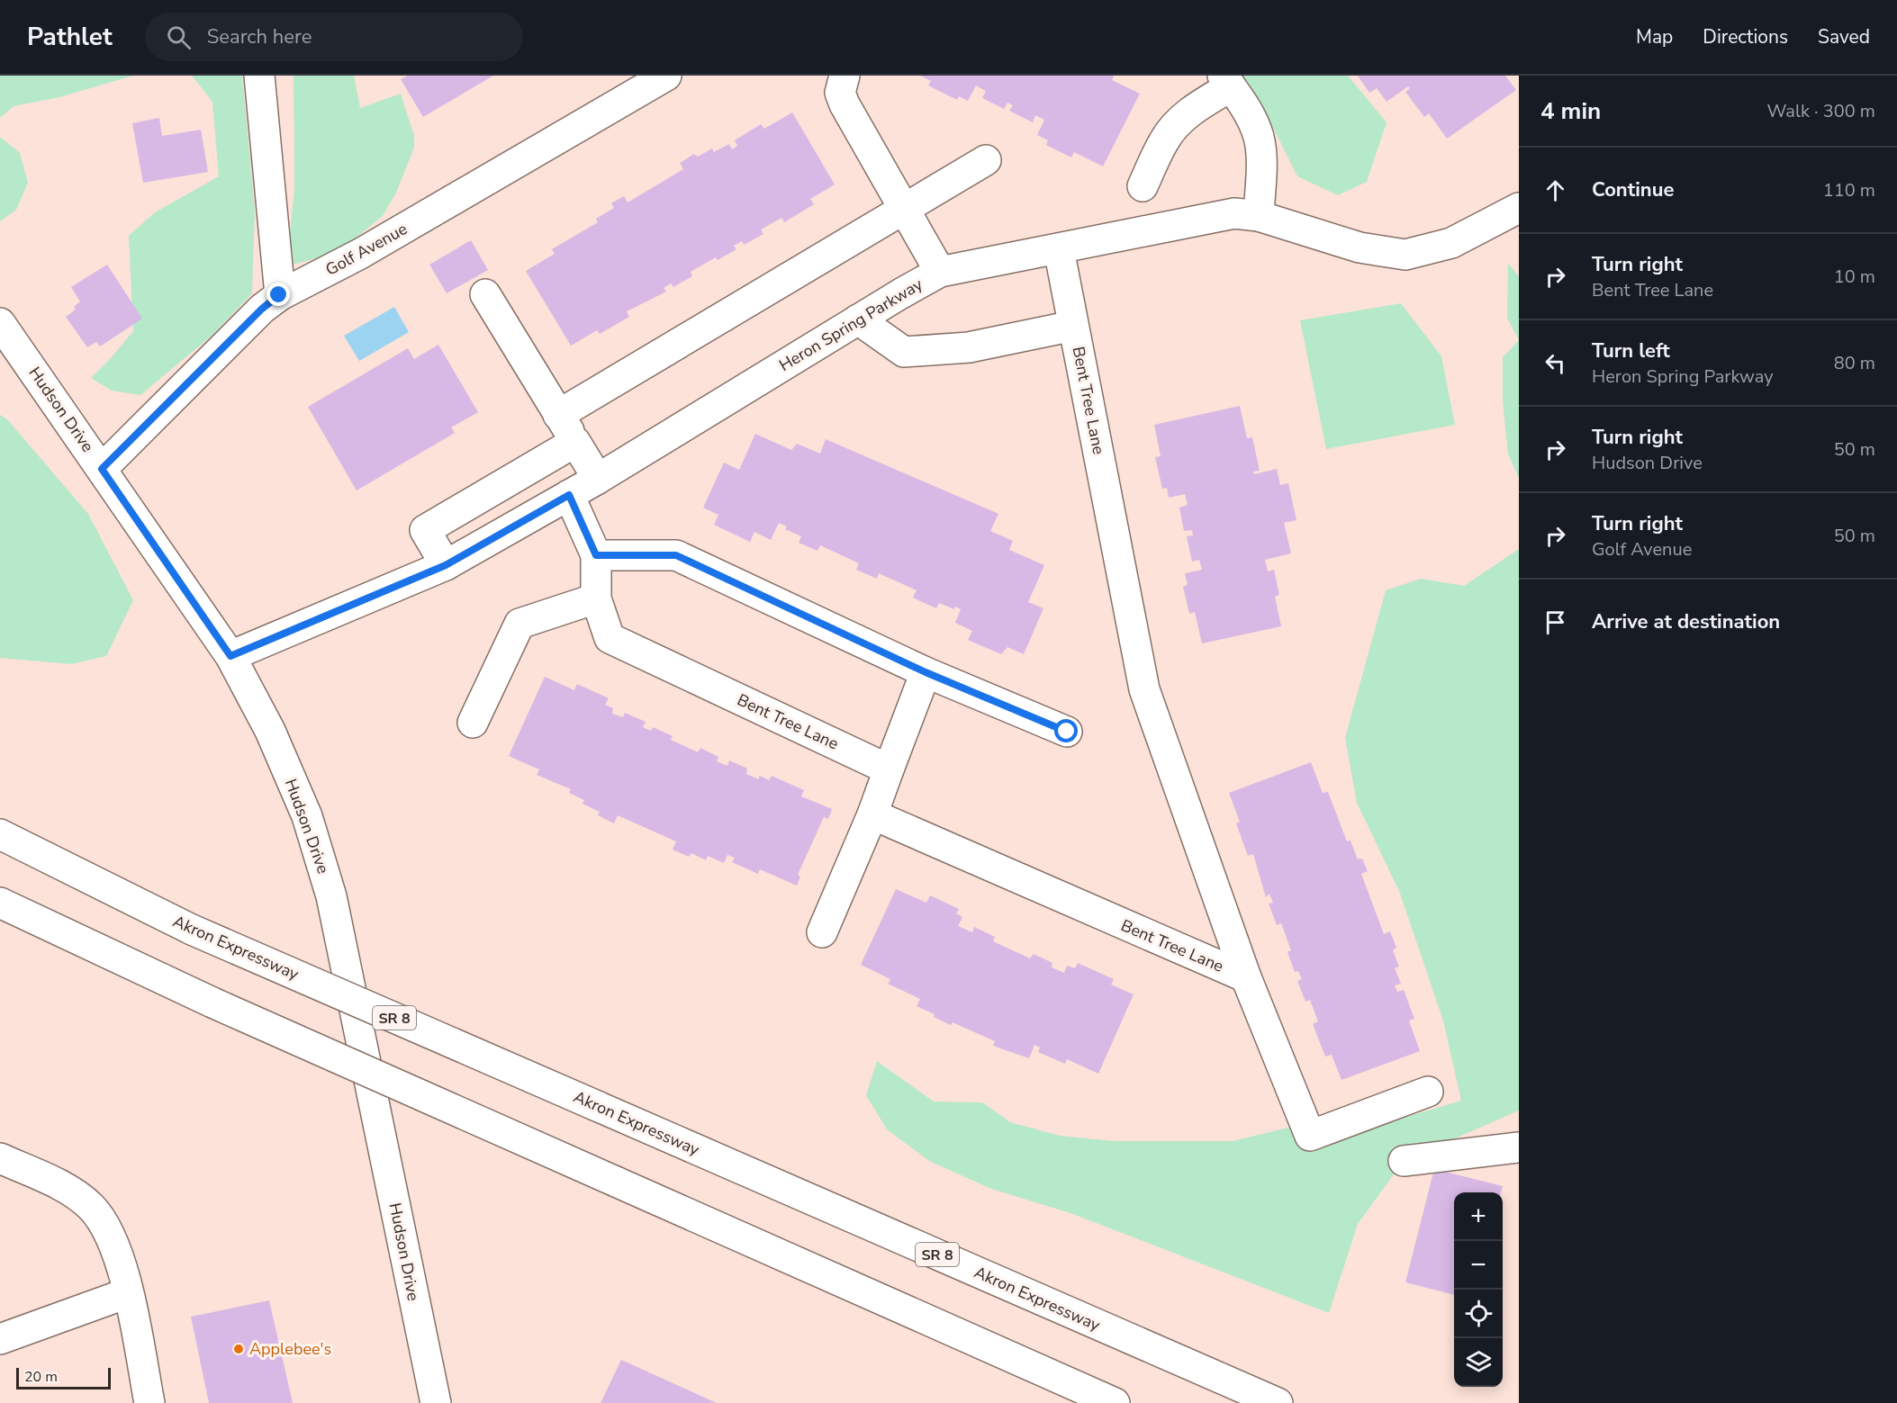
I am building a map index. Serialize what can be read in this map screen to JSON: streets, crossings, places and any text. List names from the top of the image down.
{
  "streets": {
    "main road": [
      "Golf Avenue",
      "Heron Spring Parkway",
      "Bent Tree Lane",
      "Hudson Drive",
      "Akron Expressway",
      "SR 8"
    ]
  },
  "crossings": [
    ["Golf Avenue", "Hudson Drive"],
    ["Heron Spring Parkway", "Bent Tree Lane"],
    ["Heron Spring Parkway", "Hudson Drive"]
  ],
  "places": ["Applebee's"],
  "scale_bar": "20 m",
  "page": {
    "header": "Pathlet",
    "search": "Search here",
    "nav": ["Map", "Directions", "Saved"],
    "heading": ["4 min", "Walk · 300 m"],
    "list": [
      ["Continue", "110 m"],
      ["Turn right", "Bent Tree Lane", "10 m"],
      ["Turn left", "Heron Spring Parkway", "80 m"],
      ["Turn right", "Hudson Drive", "50 m"],
      ["Turn right", "Golf Avenue", "50 m"],
      "Arrive at destination"
    ],
    "map_buttons": ["+", "−"],
    "scale": "20 m"
  }
}
